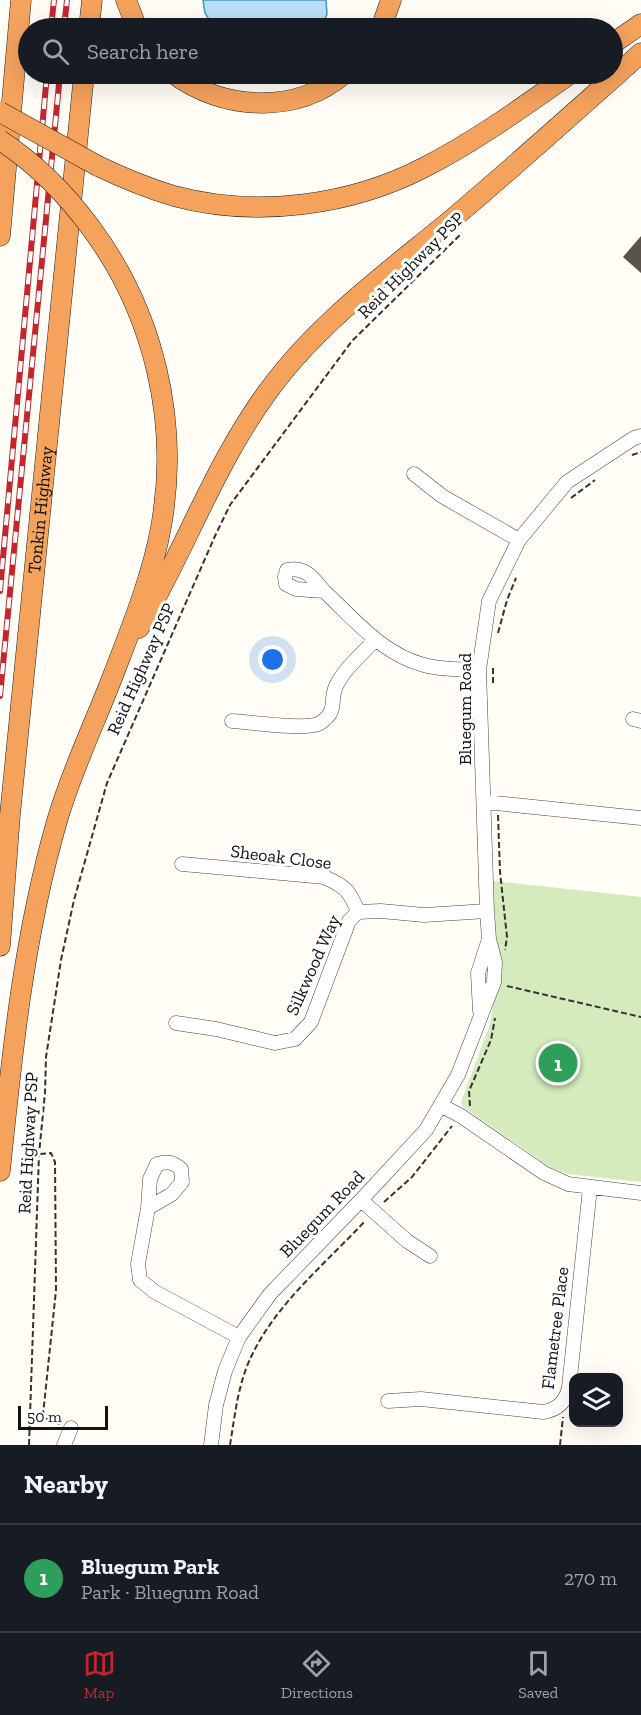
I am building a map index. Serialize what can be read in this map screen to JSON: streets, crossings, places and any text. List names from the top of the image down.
{
  "streets": {
    "highway": ["Tonkin Highway"],
    "street": [
      "Bluegum Road",
      "Sheoak Close",
      "Silkwood Way",
      "Flametree Place"
    ],
    "path": ["Reid Highway PSP"]
  },
  "crossings": [
    ["Bluegum Road", "Silkwood Way"],
    ["Sheoak Close", "Silkwood Way"]
  ],
  "scale_bar": "50 m",
  "page": {
    "search": "Search here",
    "pins": "1",
    "scale": "50 m",
    "heading": "Nearby",
    "list": [
      {
        "mark": "1",
        "name": "Bluegum Park",
        "note": "Park · Bluegum Road",
        "value": "270 m"
      }
    ],
    "nav": ["Map", "Directions", "Saved"]
  }
}
